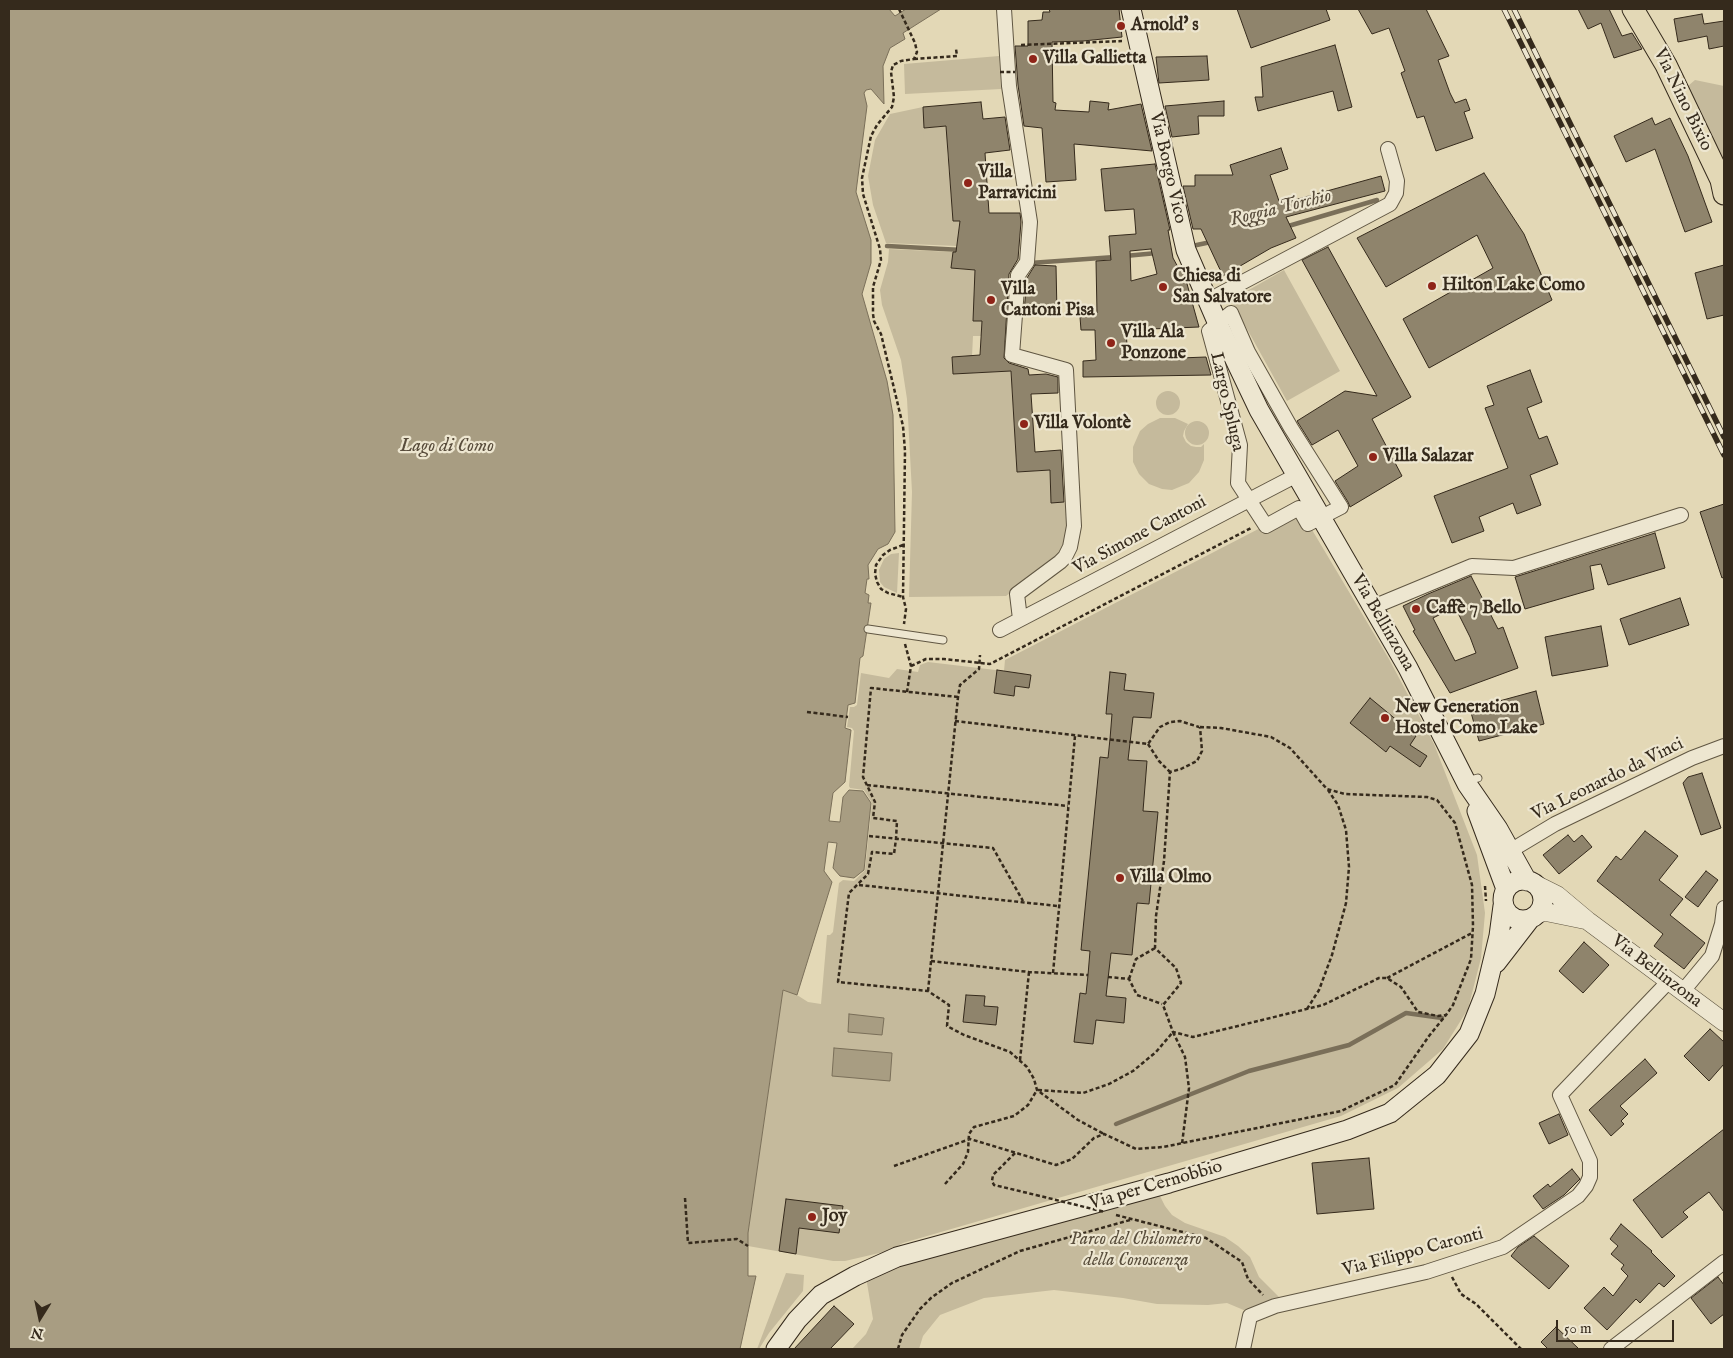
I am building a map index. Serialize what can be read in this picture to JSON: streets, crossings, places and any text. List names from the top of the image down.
{
  "streets": {
    "main road": [
      "Via Nino Bixio",
      "Via Borgo Vico",
      "Largo Spluga",
      "Via Bellinzona",
      "Via per Cernobbio"
    ],
    "street": ["Via Simone Cantoni", "Via Leonardo da Vinci", "Via Filippo Caronti"]
  },
  "crossings": [
    ["Via Borgo Vico", "Largo Spluga"],
    ["Largo Spluga", "Via Simone Cantoni"],
    ["Largo Spluga", "Via Bellinzona"],
    ["Via Bellinzona", "Via Leonardo da Vinci"],
    ["Via Bellinzona", "Via per Cernobbio"],
    ["Via Bellinzona", "Via Filippo Caronti"]
  ],
  "water": ["Roggia Torchio", "Lago di Como"],
  "parks": ["Parco del Chilometro della Conoscenza"],
  "places": [
    "Arnold' s",
    "Villa Gallietta",
    "Villa Parravicini",
    "Hilton Lake Como",
    "Chiesa di San Salvatore",
    "Villa Cantoni Pisa",
    "Villa Ala Ponzone",
    "Villa Volontè",
    "Villa Salazar",
    "Caffè 7 Bello",
    "New Generation Hostel Como Lake",
    "Villa Olmo",
    "Joy"
  ],
  "scale_bar": "50 m",
  "north": "bottom"
}
